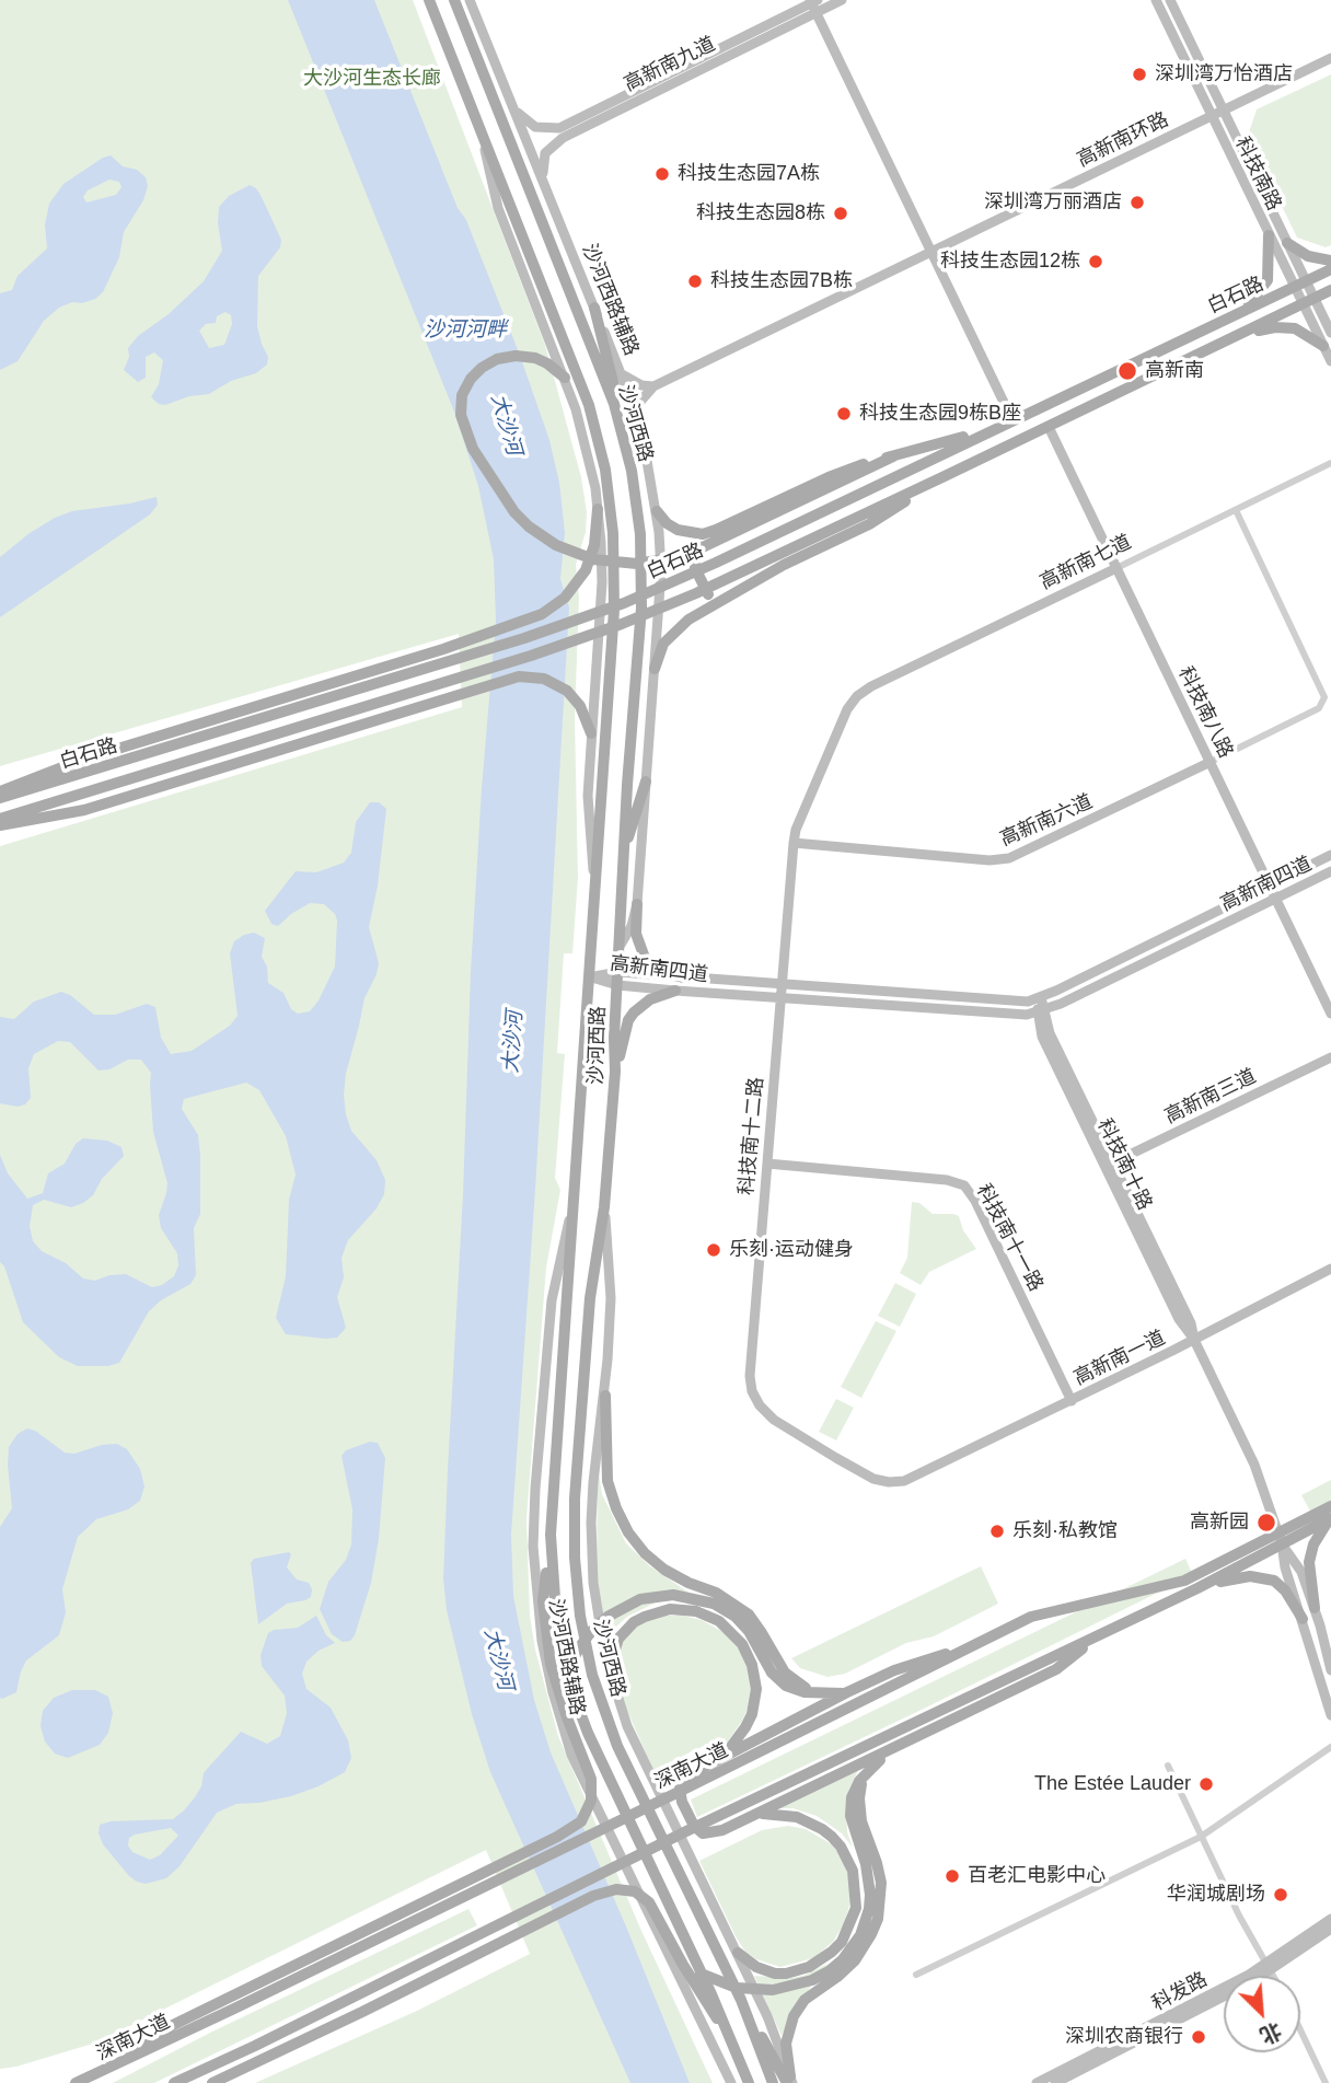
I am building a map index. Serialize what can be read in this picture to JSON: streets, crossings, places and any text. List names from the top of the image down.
{
  "streets": {
    "main road": ["白石路", "沙河西路", "深南大道"],
    "street": [
      "高新南九道",
      "高新南环路",
      "科技南路",
      "沙河西路辅路",
      "高新南七道",
      "科技南八路",
      "高新南六道",
      "高新南四道",
      "高新南三道",
      "科技南十二路",
      "科技南十路",
      "科技南十一路",
      "高新南一道",
      "科发路"
    ]
  },
  "crossings": [
    ["高新南九道", "沙河西路辅路"],
    ["高新南环路", "科技南路"],
    ["科技南路", "白石路"],
    ["白石路", "科技南八路"],
    ["沙河西路辅路", "沙河西路"],
    ["沙河西路", "高新南四道"],
    ["高新南七道", "科技南八路"],
    ["高新南七道", "科技南十二路"],
    ["科技南八路", "高新南六道"],
    ["科技南八路", "高新南四道"],
    ["高新南六道", "科技南十二路"],
    ["高新南四道", "科技南十二路"],
    ["高新南四道", "科技南十路"],
    ["高新南三道", "科技南十路"],
    ["科技南十二路", "科技南十一路"],
    ["科技南十二路", "高新南一道"],
    ["科技南十路", "高新南一道"],
    ["科技南十路", "深南大道"],
    ["科技南十一路", "高新南一道"]
  ],
  "water": ["沙河河畔", "大沙河"],
  "parks": ["大沙河生态长廊"],
  "places": [
    "深圳湾万怡酒店",
    "科技生态园7A栋",
    "深圳湾万丽酒店",
    "科技生态园8栋",
    "科技生态园12栋",
    "科技生态园7B栋",
    "高新南",
    "科技生态园9栋B座",
    "乐刻·运动健身",
    "高新园",
    "乐刻·私教馆",
    "The Estée Lauder",
    "百老汇电影中心",
    "华润城剧场",
    "深圳农商银行"
  ],
  "north": "bottom right"
}
